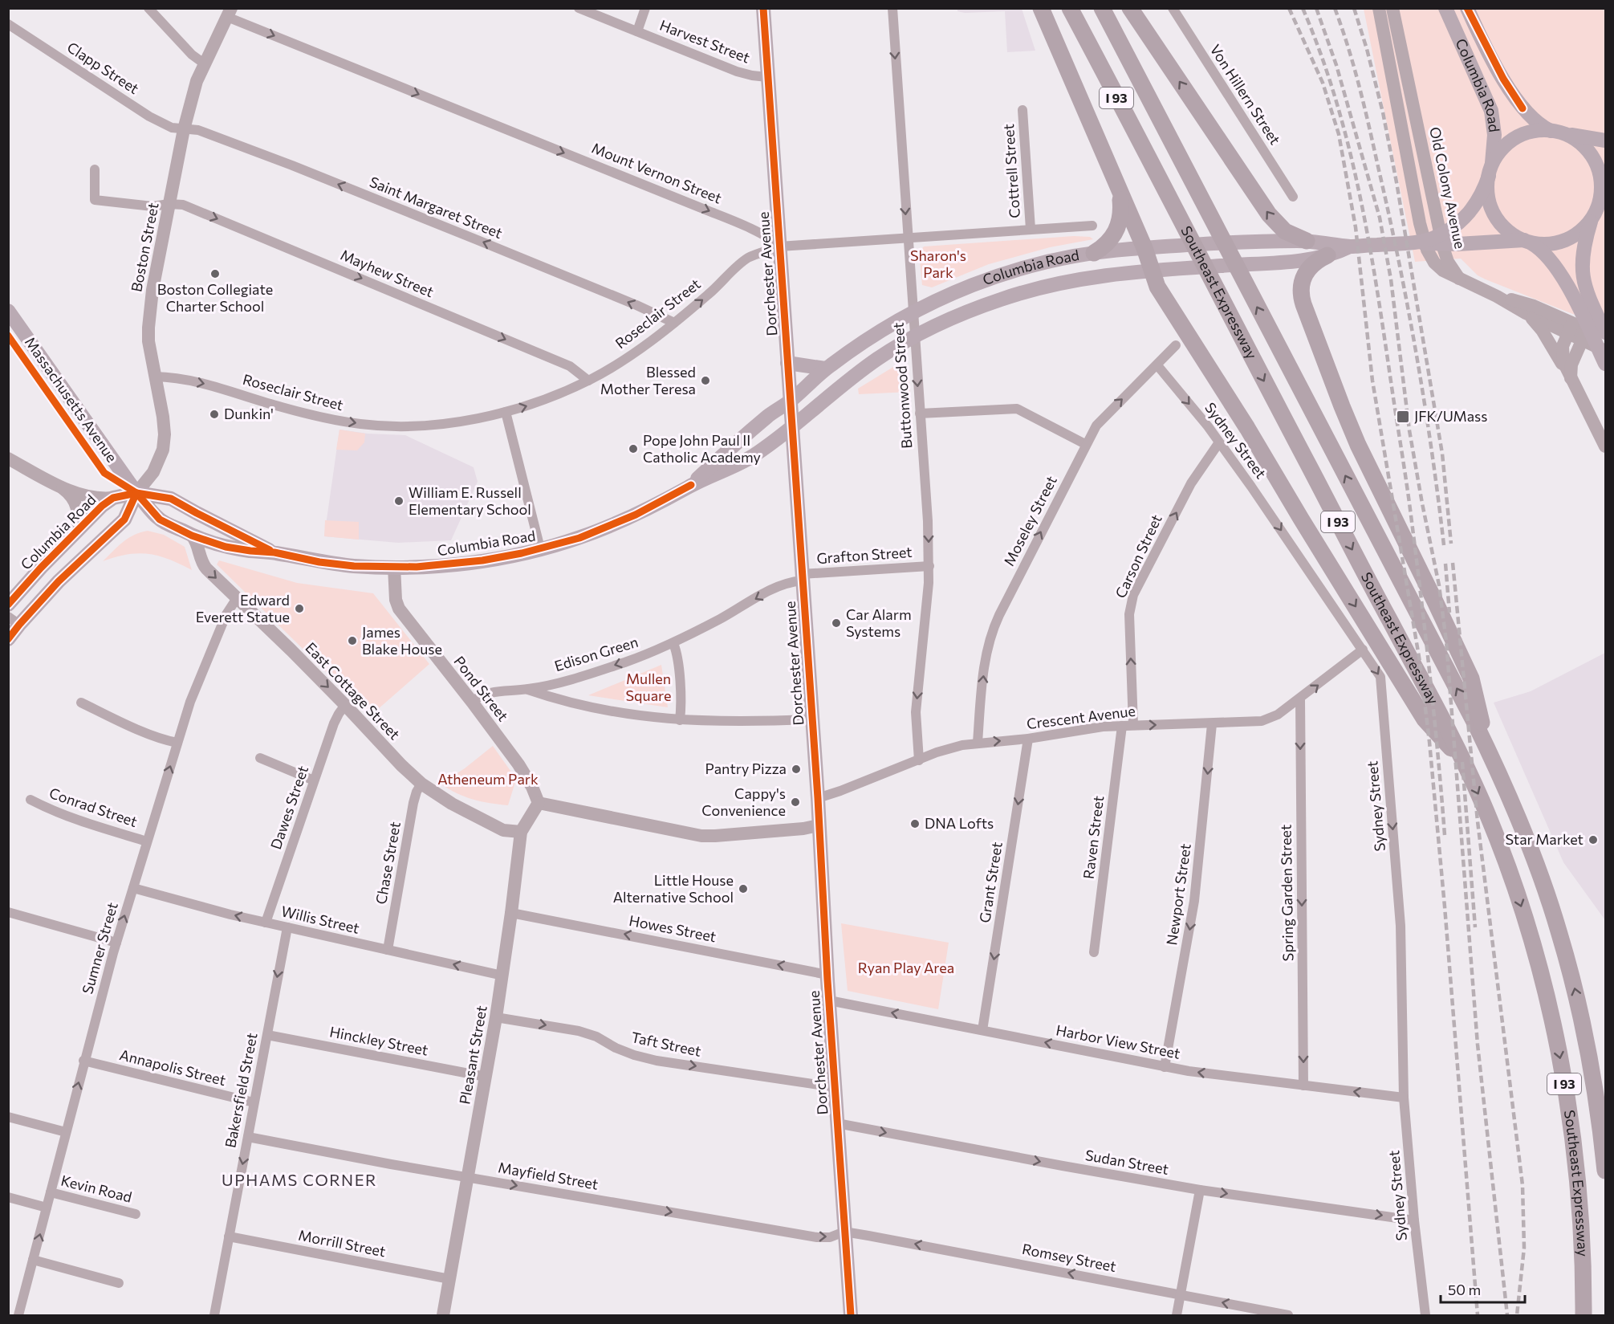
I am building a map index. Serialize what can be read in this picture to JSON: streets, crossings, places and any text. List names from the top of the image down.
{
  "streets": {
    "highway": ["I 93", "Southeast Expressway"],
    "main road": ["Columbia Road", "Dorchester Avenue", "Massachusetts Avenue"],
    "street": [
      "Harvest Street",
      "Clapp Street",
      "Von Hillern Street",
      "Cottrell Street",
      "Mount Vernon Street",
      "Old Colony Avenue",
      "Saint Margaret Street",
      "Boston Street",
      "Mayhew Street",
      "Roseclair Street",
      "Buttonwood Street",
      "Sydney Street",
      "Moseley Street",
      "Grafton Street",
      "Carson Street",
      "Edison Green",
      "Pond Street",
      "East Cottage Street",
      "Crescent Avenue",
      "Conrad Street",
      "Dawes Street",
      "Raven Street",
      "Chase Street",
      "Grant Street",
      "Spring Garden Street",
      "Newport Street",
      "Willis Street",
      "Howes Street",
      "Sumner Street",
      "Hinckley Street",
      "Harbor View Street",
      "Taft Street",
      "Pleasant Street",
      "Annapolis Street",
      "Bakersfield Street",
      "Sudan Street",
      "Mayfield Street",
      "Kevin Road",
      "Morrill Street",
      "Romsey Street"
    ]
  },
  "crossings": [
    ["Harvest Street", "Dorchester Avenue"],
    ["Clapp Street", "Saint Margaret Street"],
    ["Clapp Street", "Boston Street"],
    ["Columbia Road", "Boston Street"],
    ["Columbia Road", "Dorchester Avenue"],
    ["Columbia Road", "Buttonwood Street"],
    ["Columbia Road", "Massachusetts Avenue"],
    ["Columbia Road", "Pond Street"],
    ["Columbia Road", "East Cottage Street"],
    ["Mount Vernon Street", "Boston Street"],
    ["Mount Vernon Street", "Dorchester Avenue"],
    ["Mount Vernon Street", "Roseclair Street"],
    ["Saint Margaret Street", "Boston Street"],
    ["Saint Margaret Street", "Roseclair Street"],
    ["Boston Street", "Mayhew Street"],
    ["Boston Street", "Roseclair Street"],
    ["Boston Street", "Massachusetts Avenue"],
    ["Mayhew Street", "Roseclair Street"],
    ["Dorchester Avenue", "Roseclair Street"],
    ["Dorchester Avenue", "Grafton Street"],
    ["Dorchester Avenue", "Edison Green"],
    ["Dorchester Avenue", "Crescent Avenue"],
    ["Dorchester Avenue", "Howes Street"],
    ["Dorchester Avenue", "Harbor View Street"],
    ["Dorchester Avenue", "Taft Street"],
    ["Dorchester Avenue", "Sudan Street"],
    ["Dorchester Avenue", "Mayfield Street"],
    ["Dorchester Avenue", "Romsey Street"],
    ["Buttonwood Street", "Grafton Street"],
    ["Buttonwood Street", "Crescent Avenue"],
    ["Sydney Street", "Moseley Street"],
    ["Sydney Street", "Carson Street"],
    ["Sydney Street", "Crescent Avenue"],
    ["Sydney Street", "Harbor View Street"],
    ["Sydney Street", "Sudan Street"],
    ["Moseley Street", "Crescent Avenue"],
    ["Grafton Street", "Edison Green"],
    ["Carson Street", "Crescent Avenue"],
    ["Edison Green", "Pond Street"],
    ["Pond Street", "Pleasant Street"],
    ["East Cottage Street", "Dawes Street"],
    ["East Cottage Street", "Chase Street"],
    ["East Cottage Street", "Sumner Street"],
    ["East Cottage Street", "Pleasant Street"],
    ["Crescent Avenue", "Raven Street"],
    ["Crescent Avenue", "Grant Street"],
    ["Crescent Avenue", "Spring Garden Street"],
    ["Crescent Avenue", "Newport Street"],
    ["Conrad Street", "Sumner Street"],
    ["Dawes Street", "Willis Street"],
    ["Chase Street", "Willis Street"],
    ["Grant Street", "Harbor View Street"],
    ["Spring Garden Street", "Harbor View Street"],
    ["Newport Street", "Harbor View Street"],
    ["Willis Street", "Sumner Street"],
    ["Willis Street", "Pleasant Street"],
    ["Willis Street", "Bakersfield Street"],
    ["Howes Street", "Pleasant Street"],
    ["Sumner Street", "Annapolis Street"],
    ["Sumner Street", "Kevin Road"],
    ["Hinckley Street", "Pleasant Street"],
    ["Hinckley Street", "Bakersfield Street"],
    ["Taft Street", "Pleasant Street"],
    ["Pleasant Street", "Mayfield Street"],
    ["Pleasant Street", "Morrill Street"],
    ["Annapolis Street", "Bakersfield Street"],
    ["Bakersfield Street", "Mayfield Street"],
    ["Bakersfield Street", "Morrill Street"],
    ["Mayfield Street", "Romsey Street"]
  ],
  "one_way": [
    "Mount Vernon Street",
    "Saint Margaret Street",
    "Mayhew Street",
    "Roseclair Street",
    "Buttonwood Street",
    "Sydney Street",
    "Moseley Street",
    "Carson Street",
    "Edison Green",
    "East Cottage Street",
    "Grant Street",
    "Spring Garden Street",
    "Newport Street",
    "Willis Street",
    "Howes Street",
    "Sumner Street",
    "Harbor View Street",
    "Taft Street",
    "Bakersfield Street",
    "Sudan Street",
    "Mayfield Street",
    "Romsey Street"
  ],
  "districts": ["UPHAMS CORNER"],
  "parks": [
    "Sharon's Park",
    "Mullen Square",
    "Atheneum Park",
    "Ryan Play Area"
  ],
  "places": {
    "other": [
      "Boston Collegiate Charter School",
      "Blessed Mother Teresa",
      "Dunkin'",
      "Pope John Paul II Catholic Academy",
      "William E. Russell Elementary School",
      "Edward Everett Statue",
      "Car Alarm Systems",
      "James Blake House",
      "Pantry Pizza",
      "Cappy's Convenience",
      "DNA Lofts",
      "Star Market",
      "Little House Alternative School"
    ],
    "transit": ["JFK/UMass"]
  },
  "scale_bar": "50 m"
}
